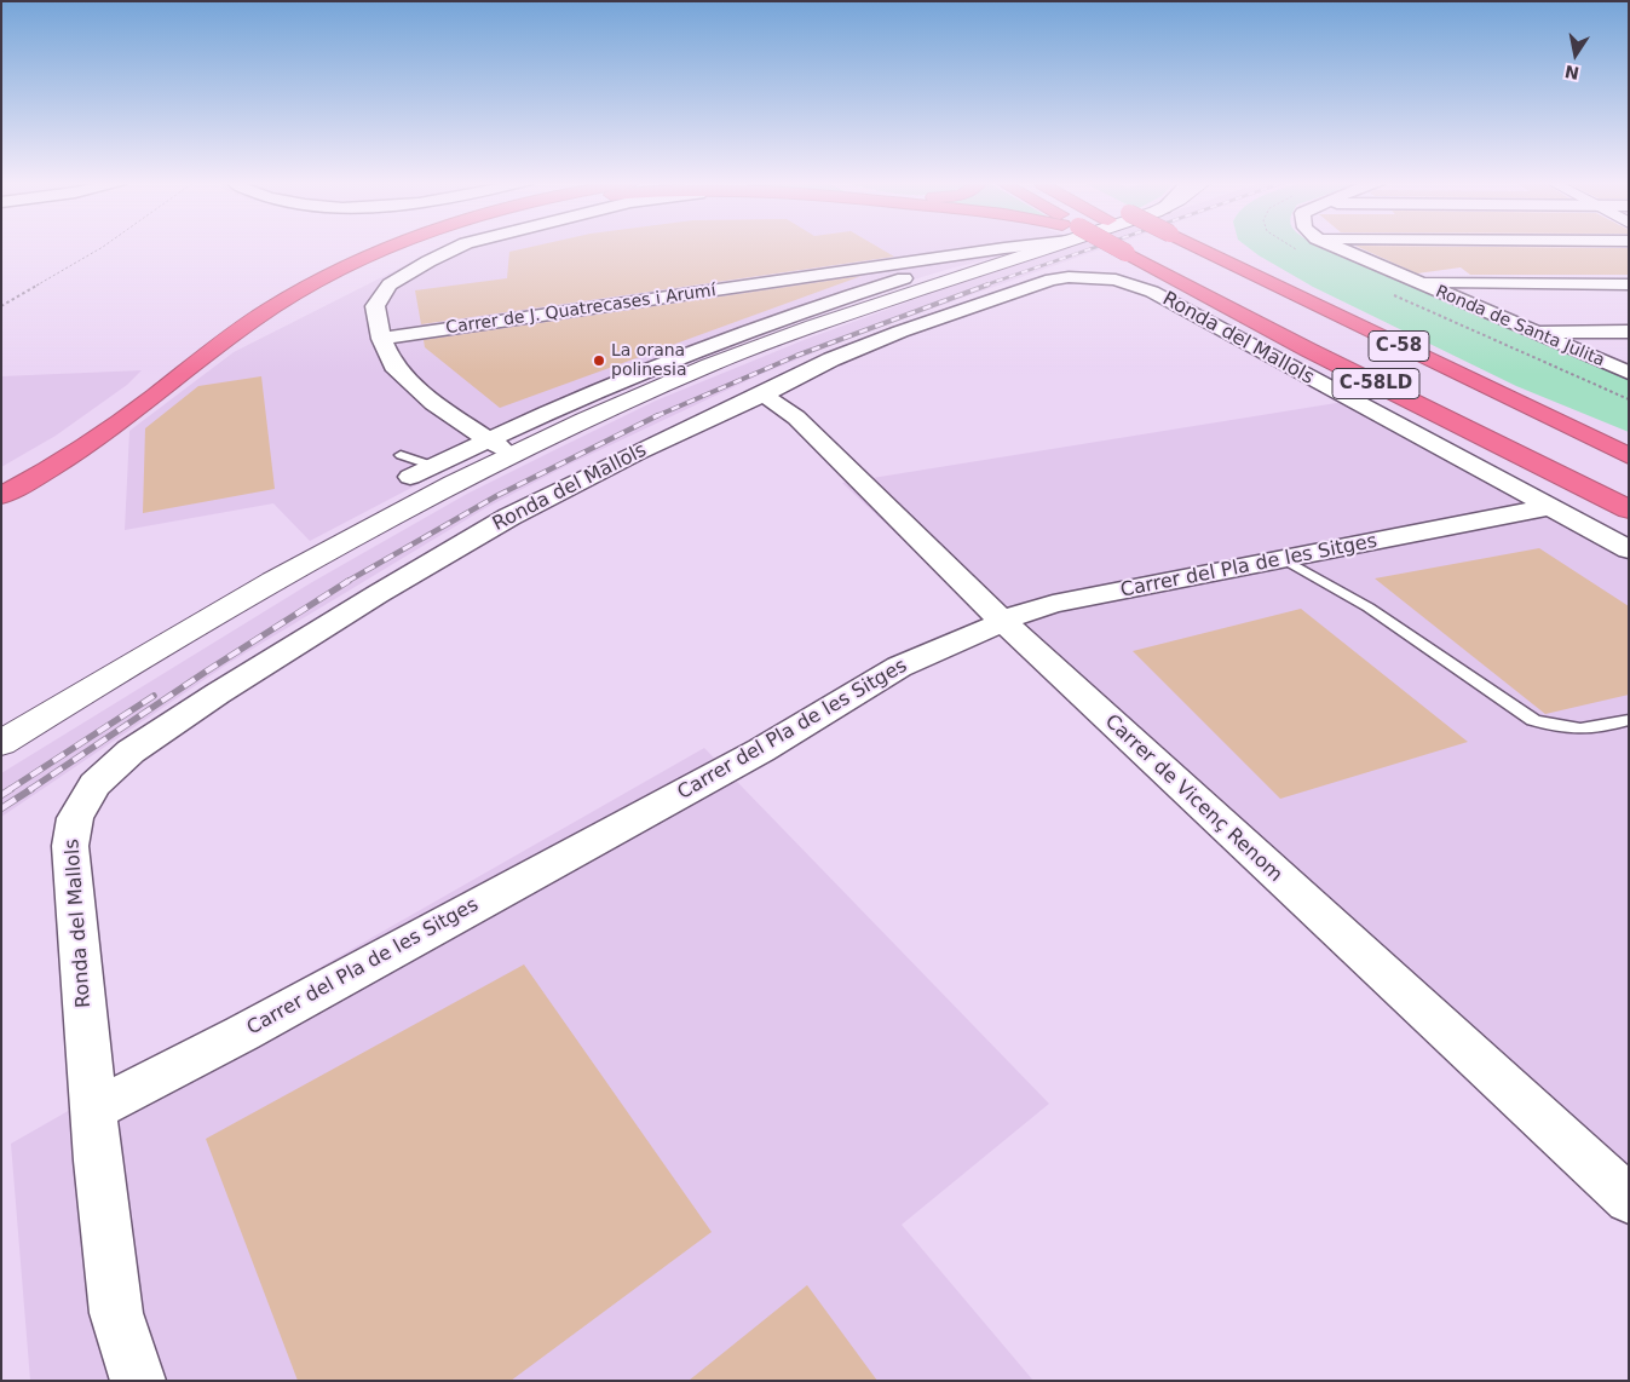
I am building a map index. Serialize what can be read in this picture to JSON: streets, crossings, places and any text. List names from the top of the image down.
{
  "streets": {
    "highway": ["C-58", "C-58LD"],
    "street": [
      "Carrer de J. Quatrecases i Arumí",
      "Ronda de Santa Julita",
      "Ronda del Mallols",
      "Carrer del Pla de les Sitges",
      "Carrer de Vicenç Renom"
    ]
  },
  "crossings": [
    ["Ronda del Mallols", "Carrer del Pla de les Sitges"],
    ["Ronda del Mallols", "Carrer de Vicenç Renom"],
    ["Carrer del Pla de les Sitges", "Carrer de Vicenç Renom"]
  ],
  "places": ["La orana polinesia"],
  "north": "bottom"
}
